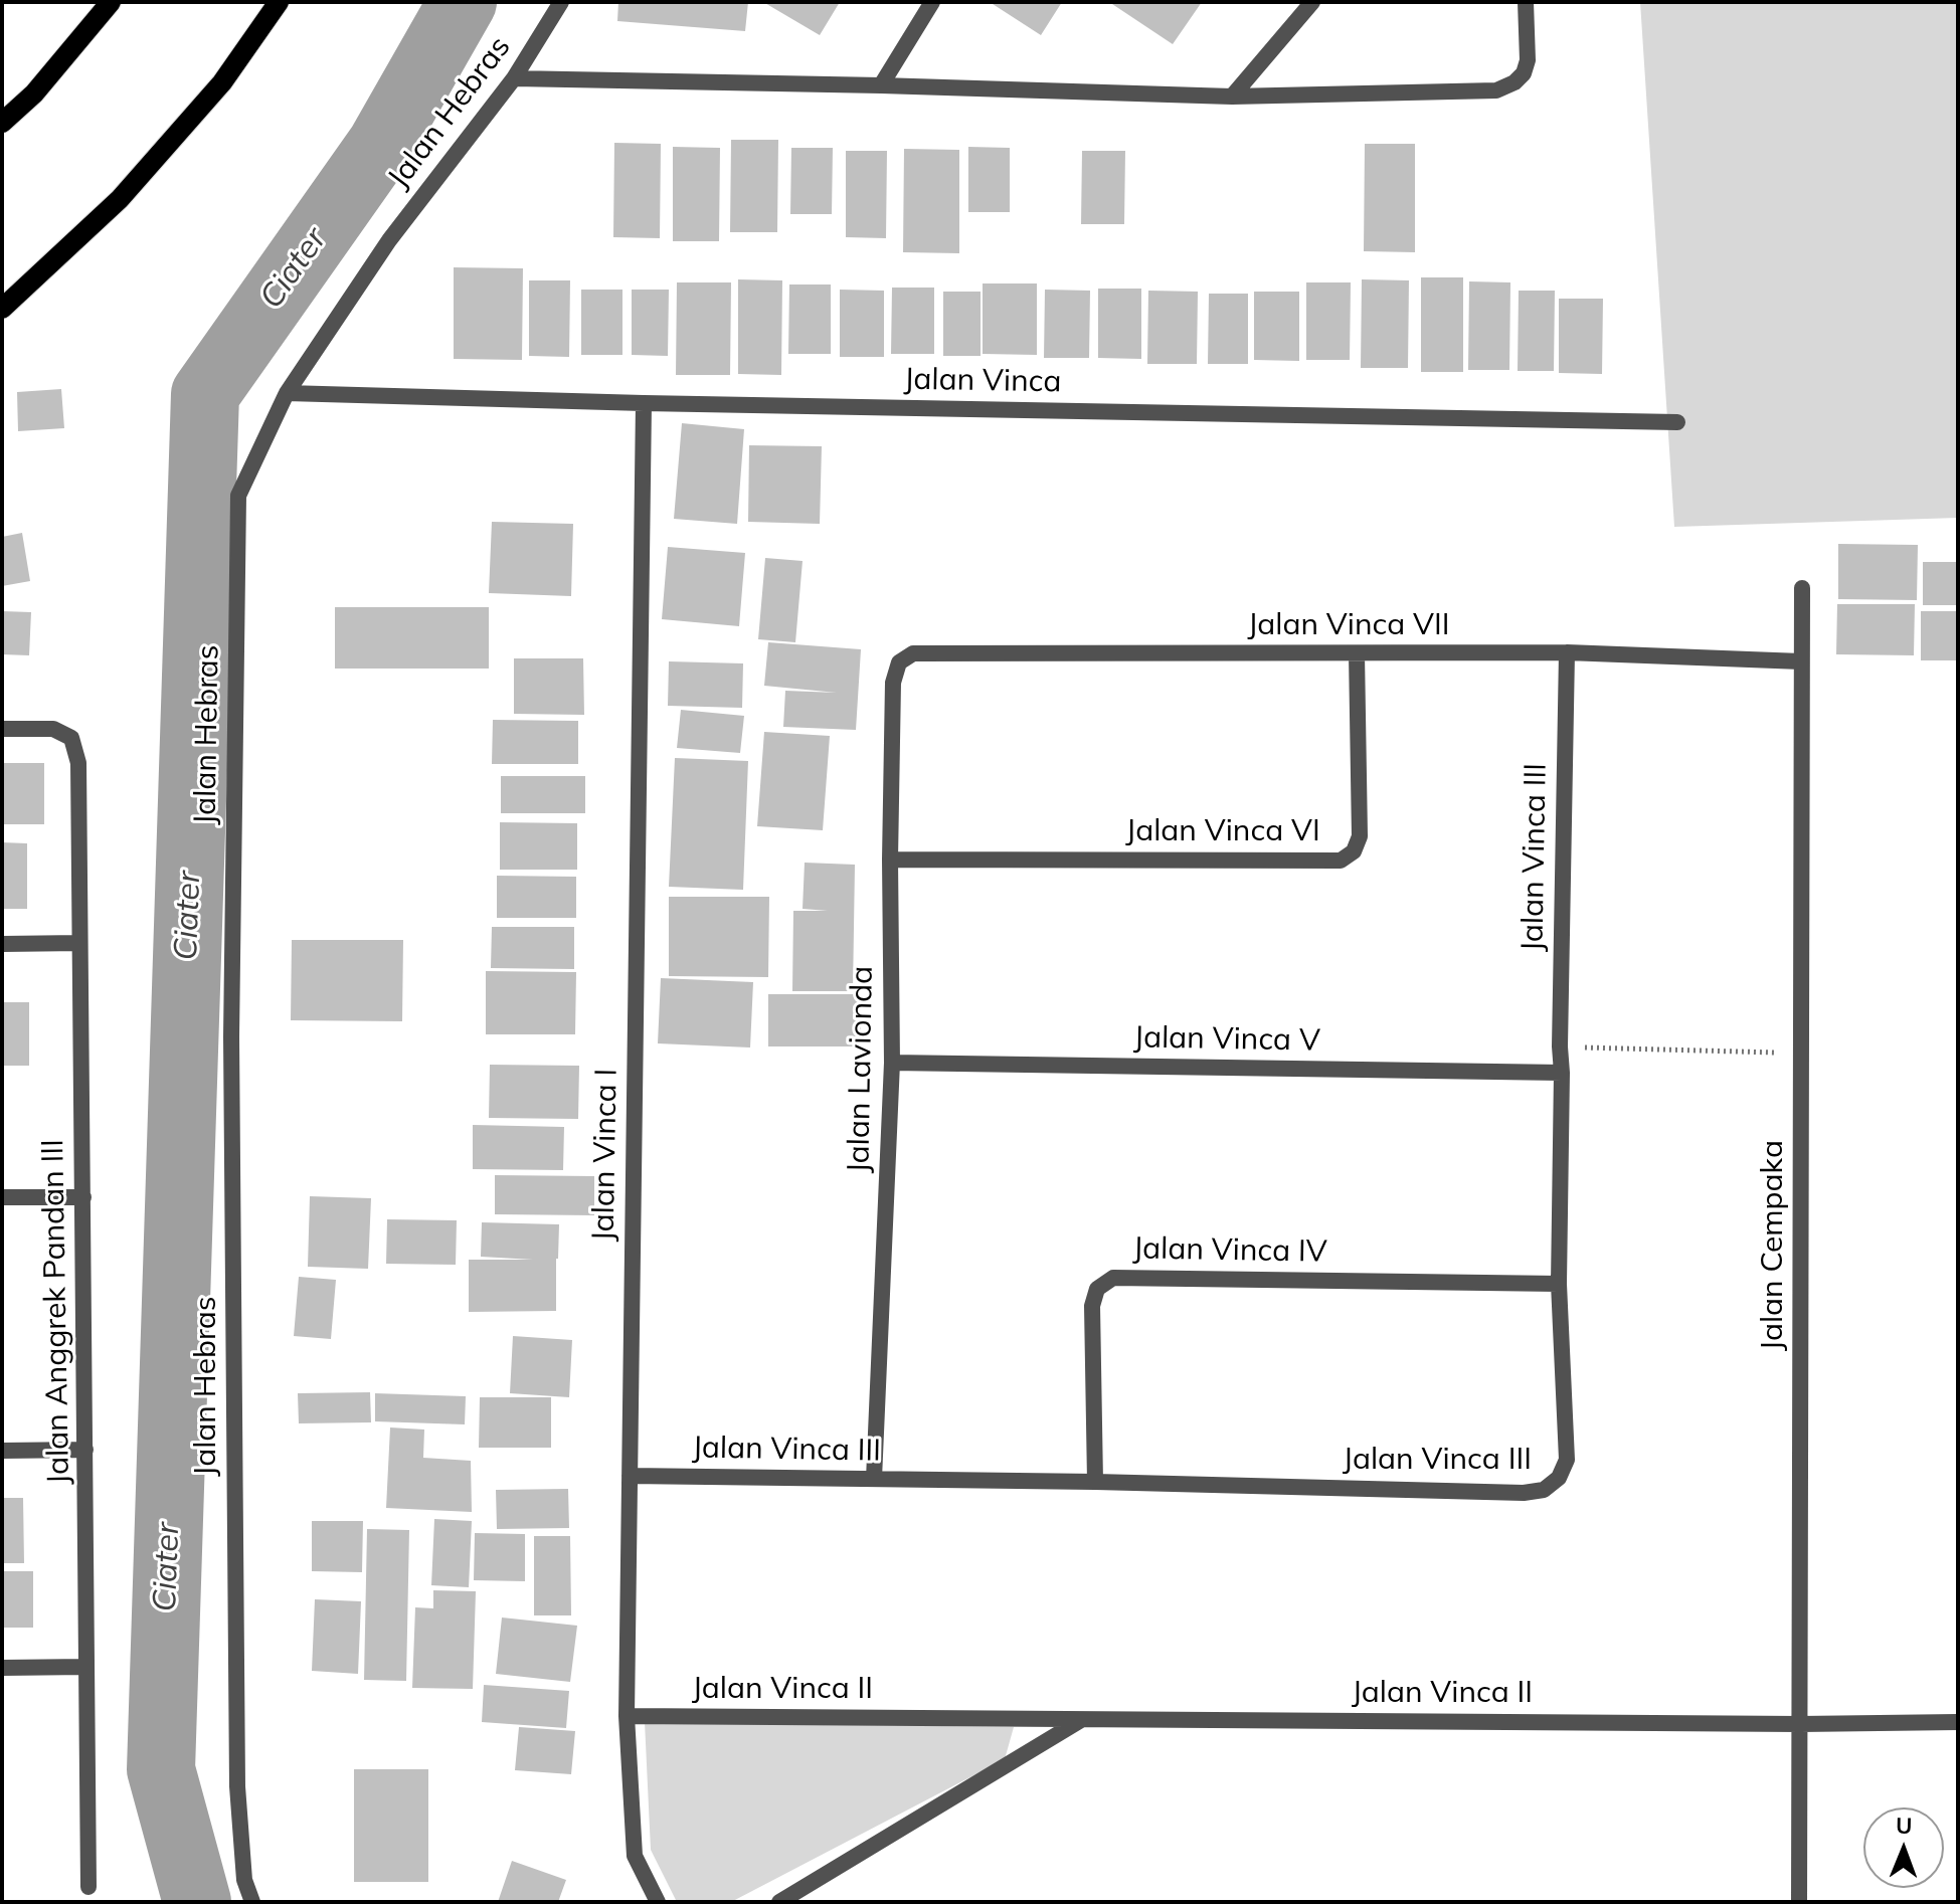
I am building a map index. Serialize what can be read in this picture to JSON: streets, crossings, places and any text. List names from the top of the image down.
{
  "streets": {
    "street": [
      "Jalan Hebras",
      "Jalan Vinca",
      "Jalan Vinca VII",
      "Jalan Vinca VI",
      "Jalan Vinca III",
      "Jalan Vinca V",
      "Jalan Lavionda",
      "Jalan Vinca I",
      "Jalan Cempaka",
      "Jalan Vinca IV",
      "Jalan Anggrek Pandan III",
      "Jalan Vinca II"
    ]
  },
  "crossings": [
    ["Jalan Hebras", "Jalan Vinca"],
    ["Jalan Vinca", "Jalan Vinca I"],
    ["Jalan Vinca VII", "Jalan Vinca VI"],
    ["Jalan Vinca VII", "Jalan Vinca III"],
    ["Jalan Vinca VII", "Jalan Lavionda"],
    ["Jalan Vinca VII", "Jalan Cempaka"],
    ["Jalan Vinca VI", "Jalan Lavionda"],
    ["Jalan Vinca III", "Jalan Vinca V"],
    ["Jalan Vinca III", "Jalan Lavionda"],
    ["Jalan Vinca III", "Jalan Vinca I"],
    ["Jalan Vinca III", "Jalan Vinca IV"],
    ["Jalan Vinca V", "Jalan Lavionda"],
    ["Jalan Vinca I", "Jalan Vinca II"],
    ["Jalan Cempaka", "Jalan Vinca II"]
  ],
  "water": ["Ciater"],
  "north": "top"
}
